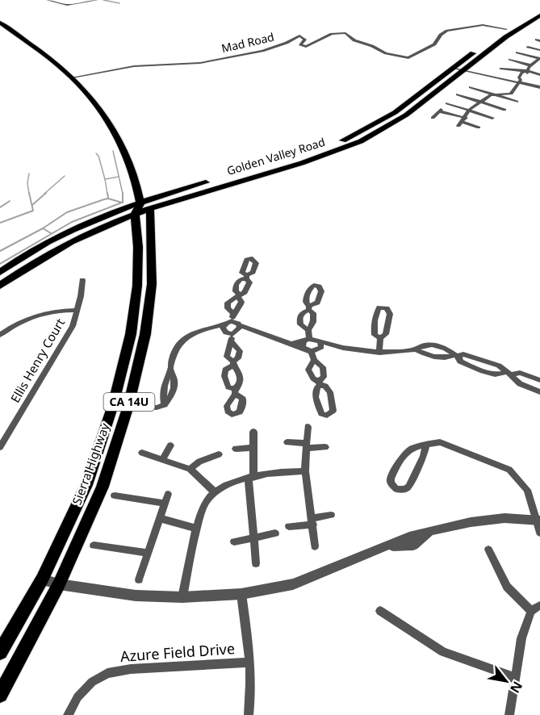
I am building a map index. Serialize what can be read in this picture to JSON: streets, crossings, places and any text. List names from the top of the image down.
{
  "streets": {
    "main road": ["Golden Valley Road", "CA 14U", "Sierra Highway"],
    "street": ["Mad Road", "Ellis Henry Court", "Azure Field Drive"]
  },
  "crossings": [
    ["Mad Road", "Golden Valley Road"],
    ["Mad Road", "Sierra Highway"],
    ["Golden Valley Road", "Sierra Highway"]
  ],
  "north": "bottom right"
}
